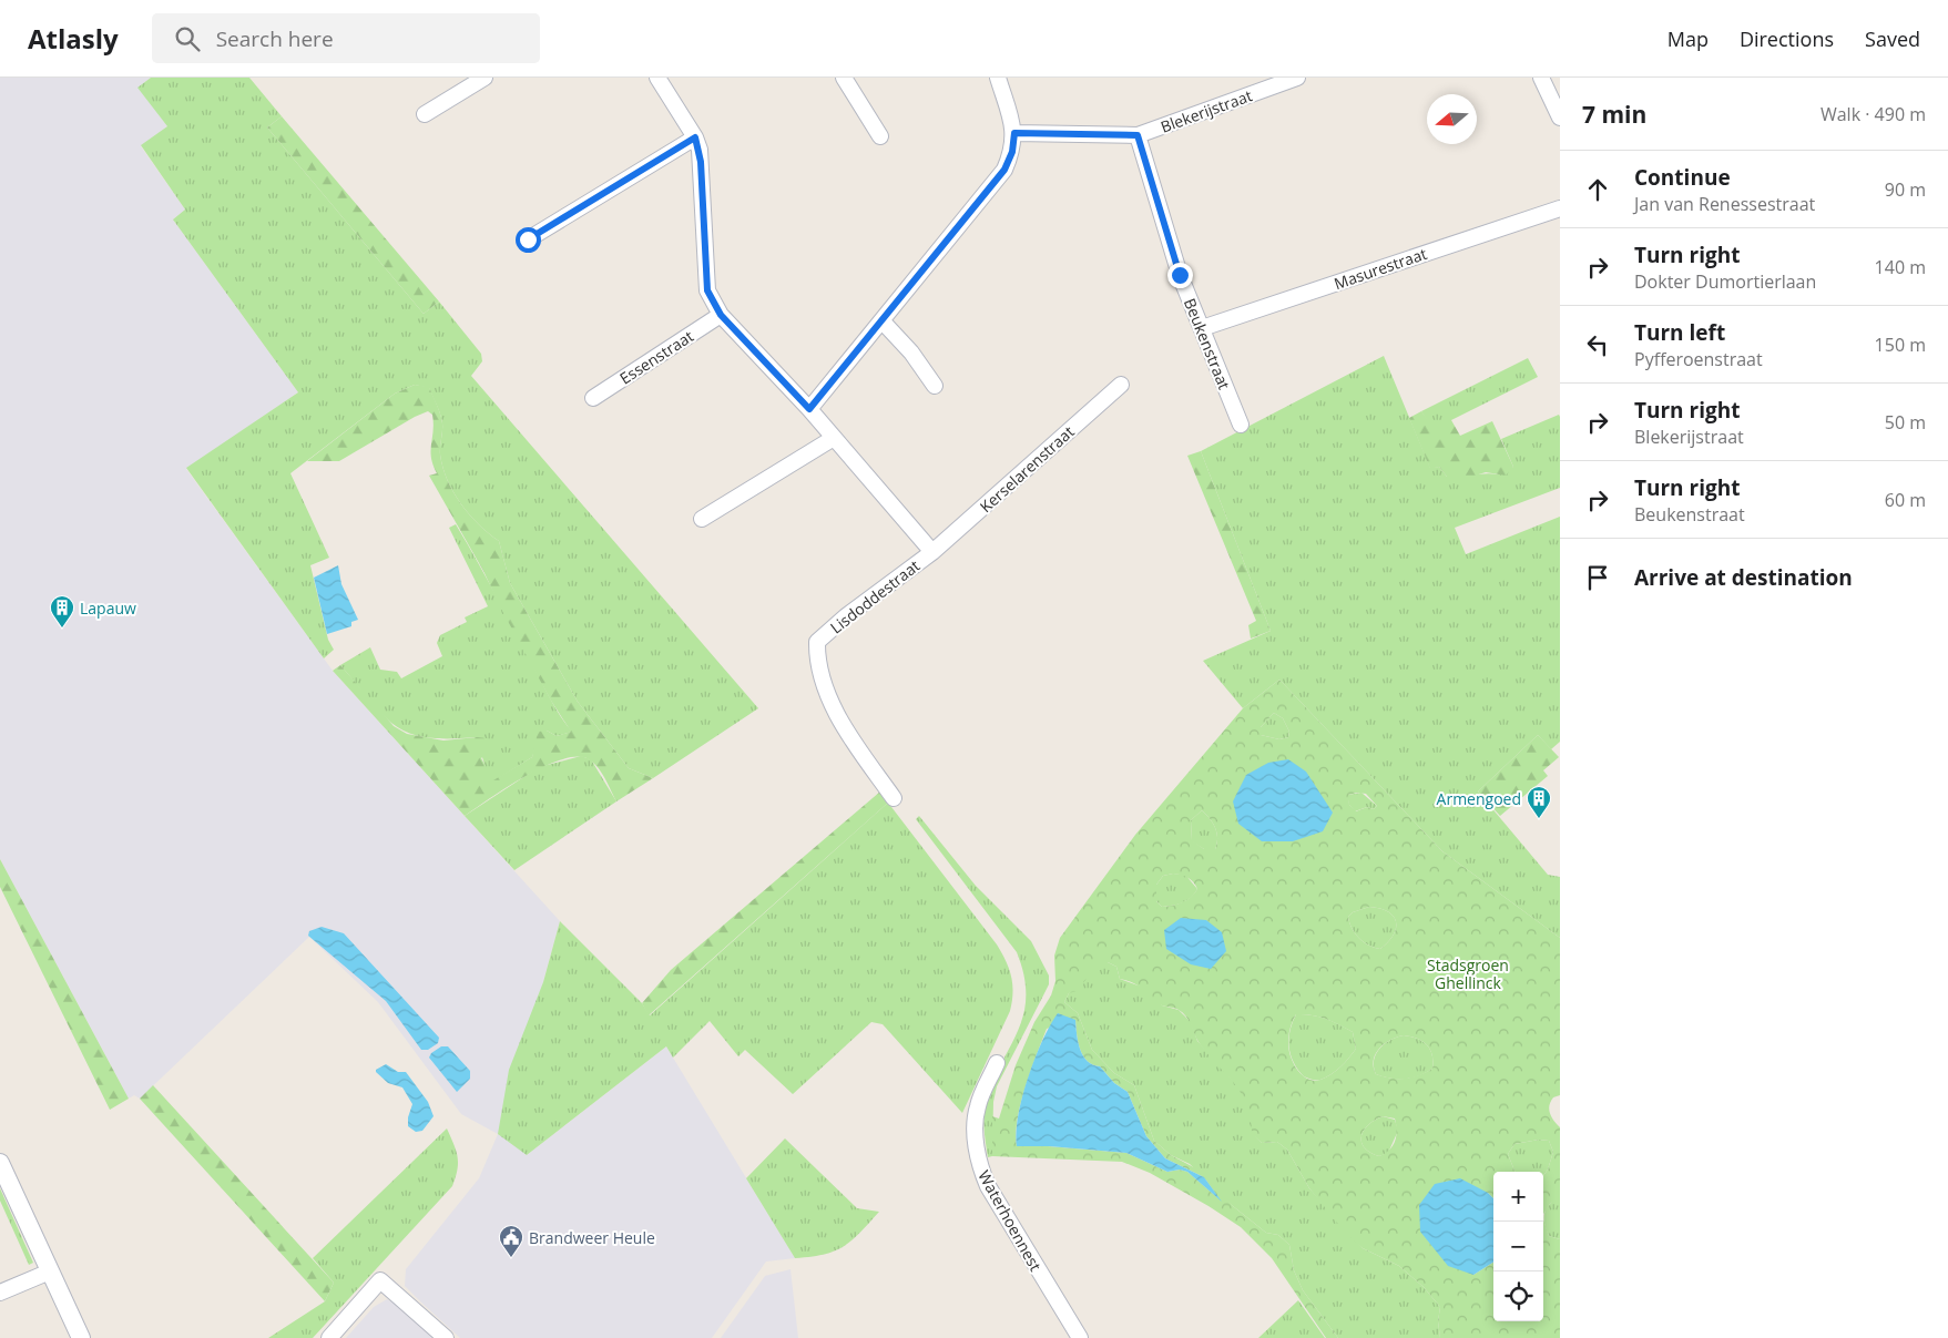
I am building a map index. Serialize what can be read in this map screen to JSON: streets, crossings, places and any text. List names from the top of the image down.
{
  "streets": {
    "street": [
      "Blekerijstraat",
      "Masurestraat",
      "Beukenstraat",
      "Essenstraat",
      "Kerselarenstraat",
      "Lisdoddestraat",
      "Waterhoennest"
    ]
  },
  "crossings": [
    ["Blekerijstraat", "Beukenstraat"],
    ["Masurestraat", "Beukenstraat"],
    ["Kerselarenstraat", "Lisdoddestraat"]
  ],
  "parks": ["Stadsgroen Ghellinck"],
  "places": {
    "building": ["Lapauw", "Armengoed"],
    "public building": ["Brandweer Heule"]
  },
  "north": "left",
  "page": {
    "header": "Atlasly",
    "search": "Search here",
    "nav": ["Map", "Directions", "Saved"],
    "heading": ["7 min", "Walk · 490 m"],
    "list": [
      ["Continue", "Jan van Renessestraat", "90 m"],
      ["Turn right", "Dokter Dumortierlaan", "140 m"],
      ["Turn left", "Pyfferoenstraat", "150 m"],
      ["Turn right", "Blekerijstraat", "50 m"],
      ["Turn right", "Beukenstraat", "60 m"],
      "Arrive at destination"
    ],
    "map_buttons": ["+", "−"]
  }
}
